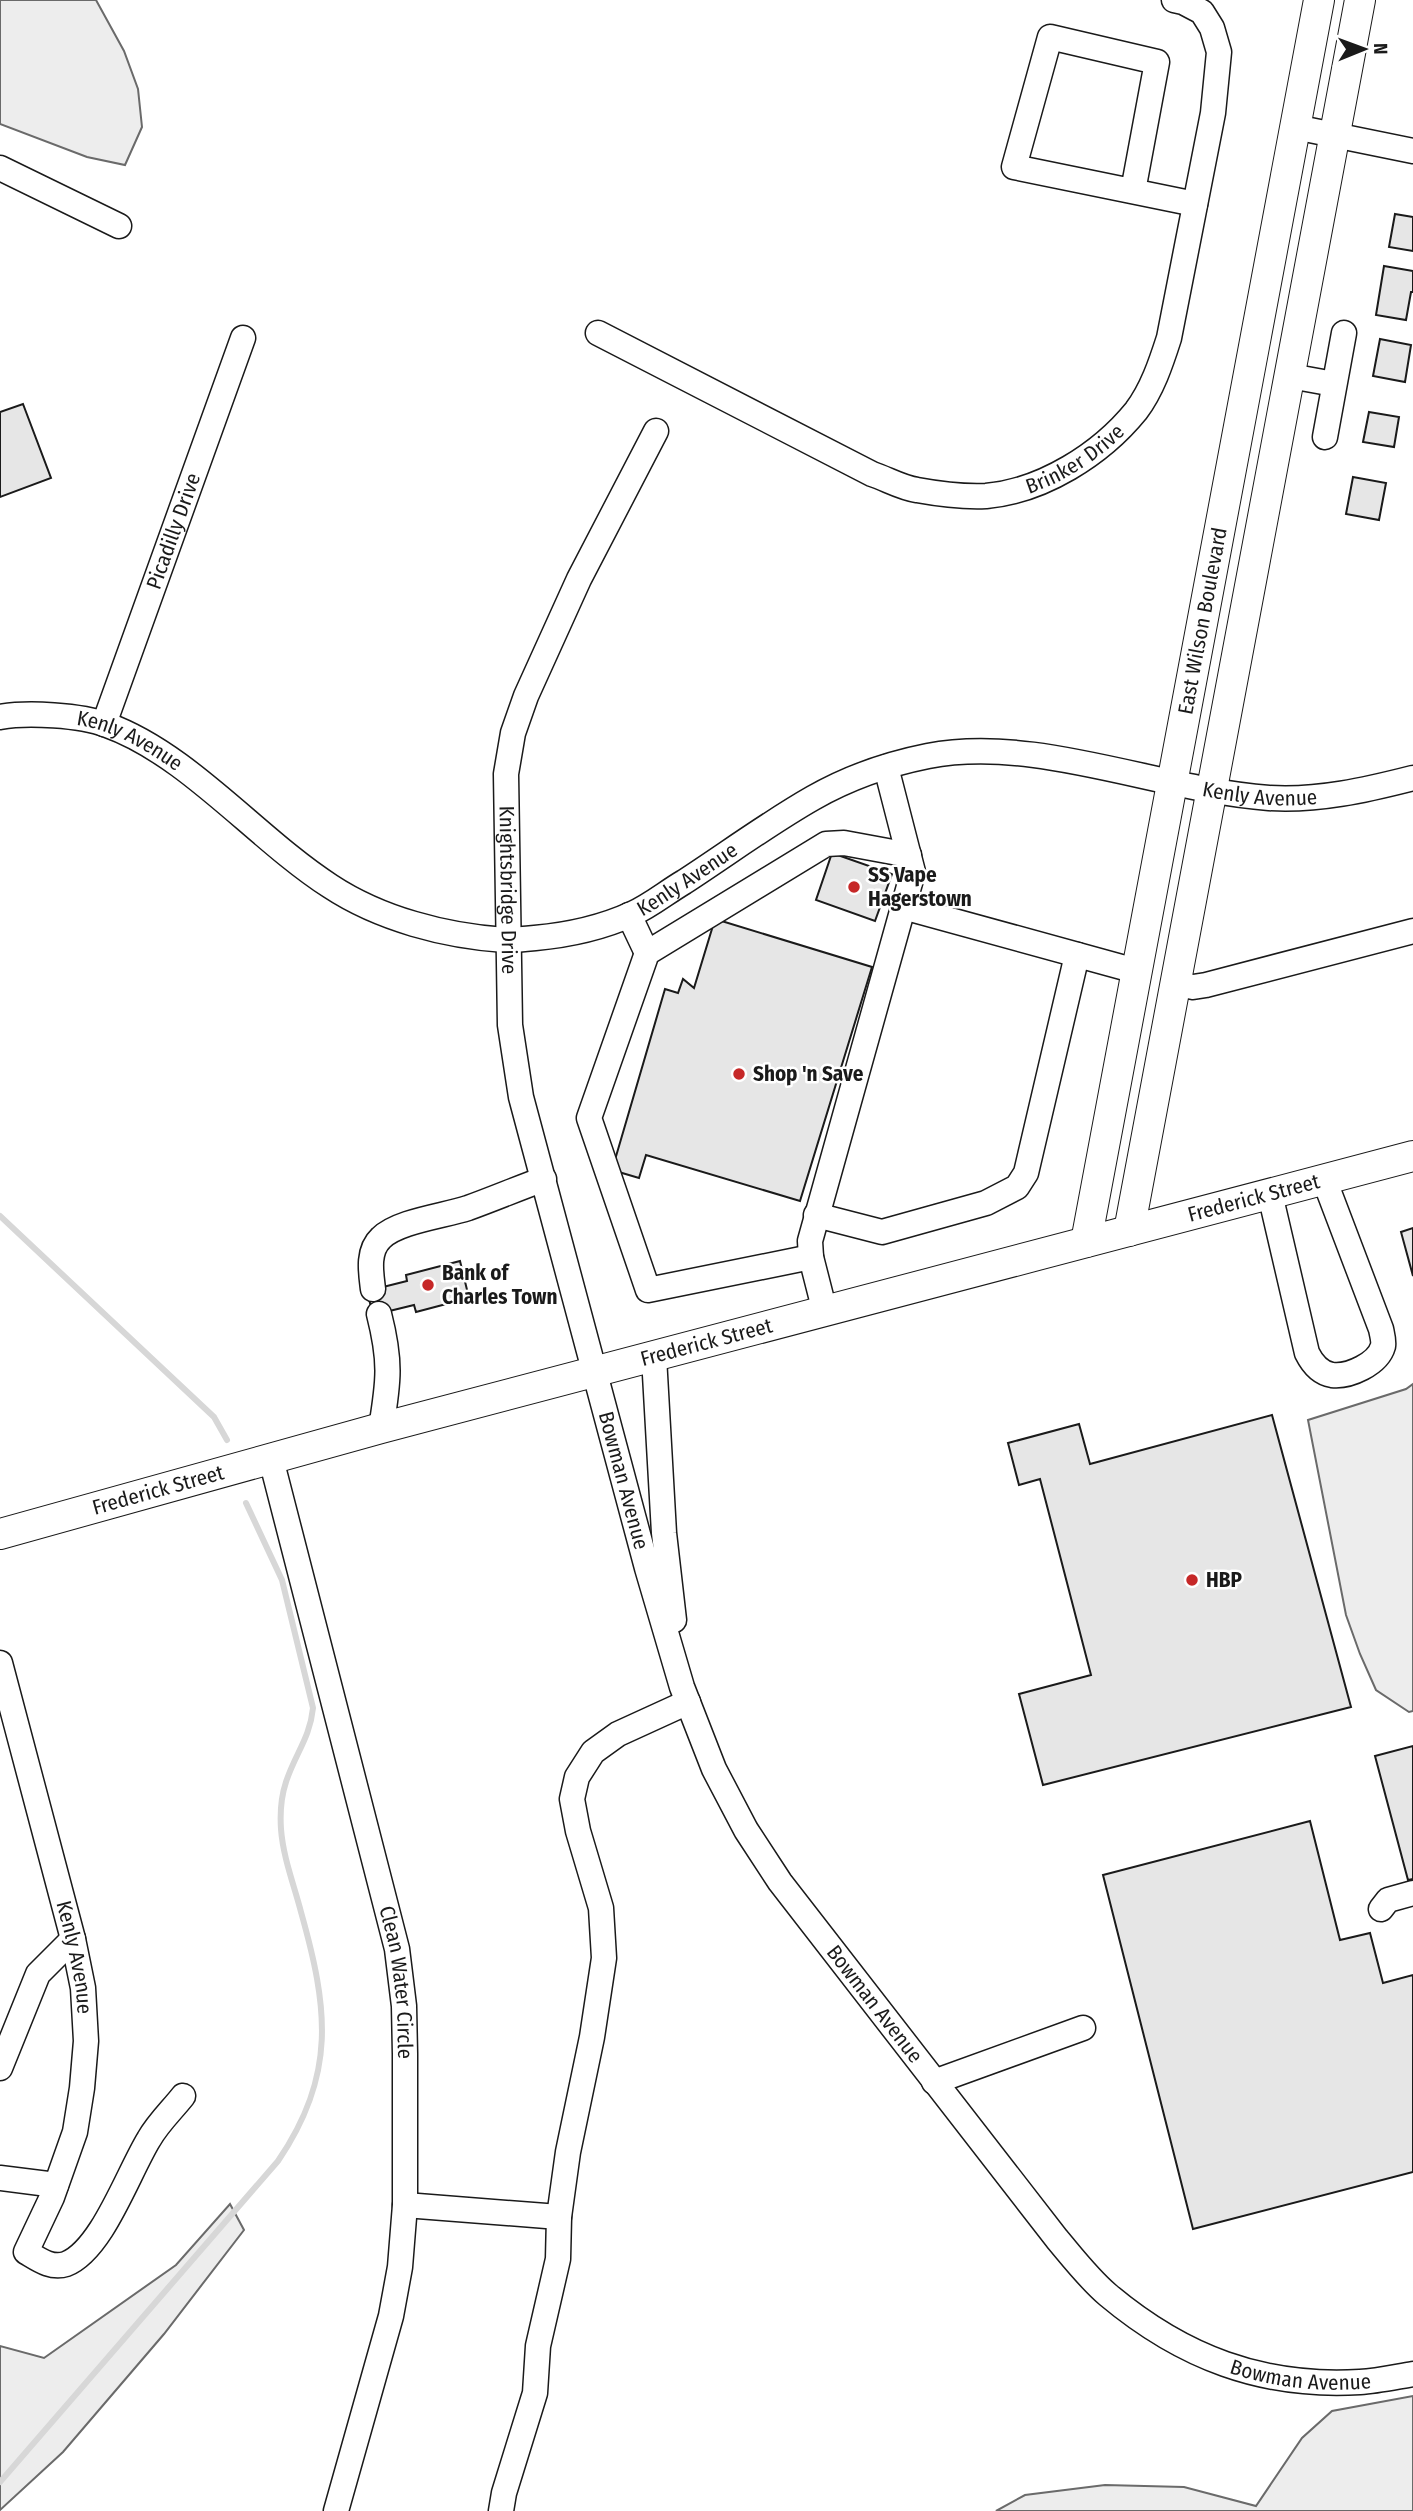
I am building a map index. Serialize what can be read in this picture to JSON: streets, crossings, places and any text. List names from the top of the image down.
{
  "streets": {
    "main road": ["East Wilson Boulevard", "Frederick Street"],
    "street": [
      "Brinker Drive",
      "Picadilly Drive",
      "Kenly Avenue",
      "Knightsbridge Drive",
      "Bowman Avenue",
      "Clean Water Circle"
    ]
  },
  "crossings": [
    ["Picadilly Drive", "Kenly Avenue"],
    ["East Wilson Boulevard", "Kenly Avenue"],
    ["East Wilson Boulevard", "Frederick Street"],
    ["Kenly Avenue", "Knightsbridge Drive"],
    ["Knightsbridge Drive", "Frederick Street"],
    ["Knightsbridge Drive", "Bowman Avenue"],
    ["Frederick Street", "Bowman Avenue"],
    ["Frederick Street", "Clean Water Circle"]
  ],
  "places": [
    "SS Vape Hagerstown",
    "Shop 'n Save",
    "Bank of Charles Town",
    "HBP"
  ],
  "north": "right"
}
